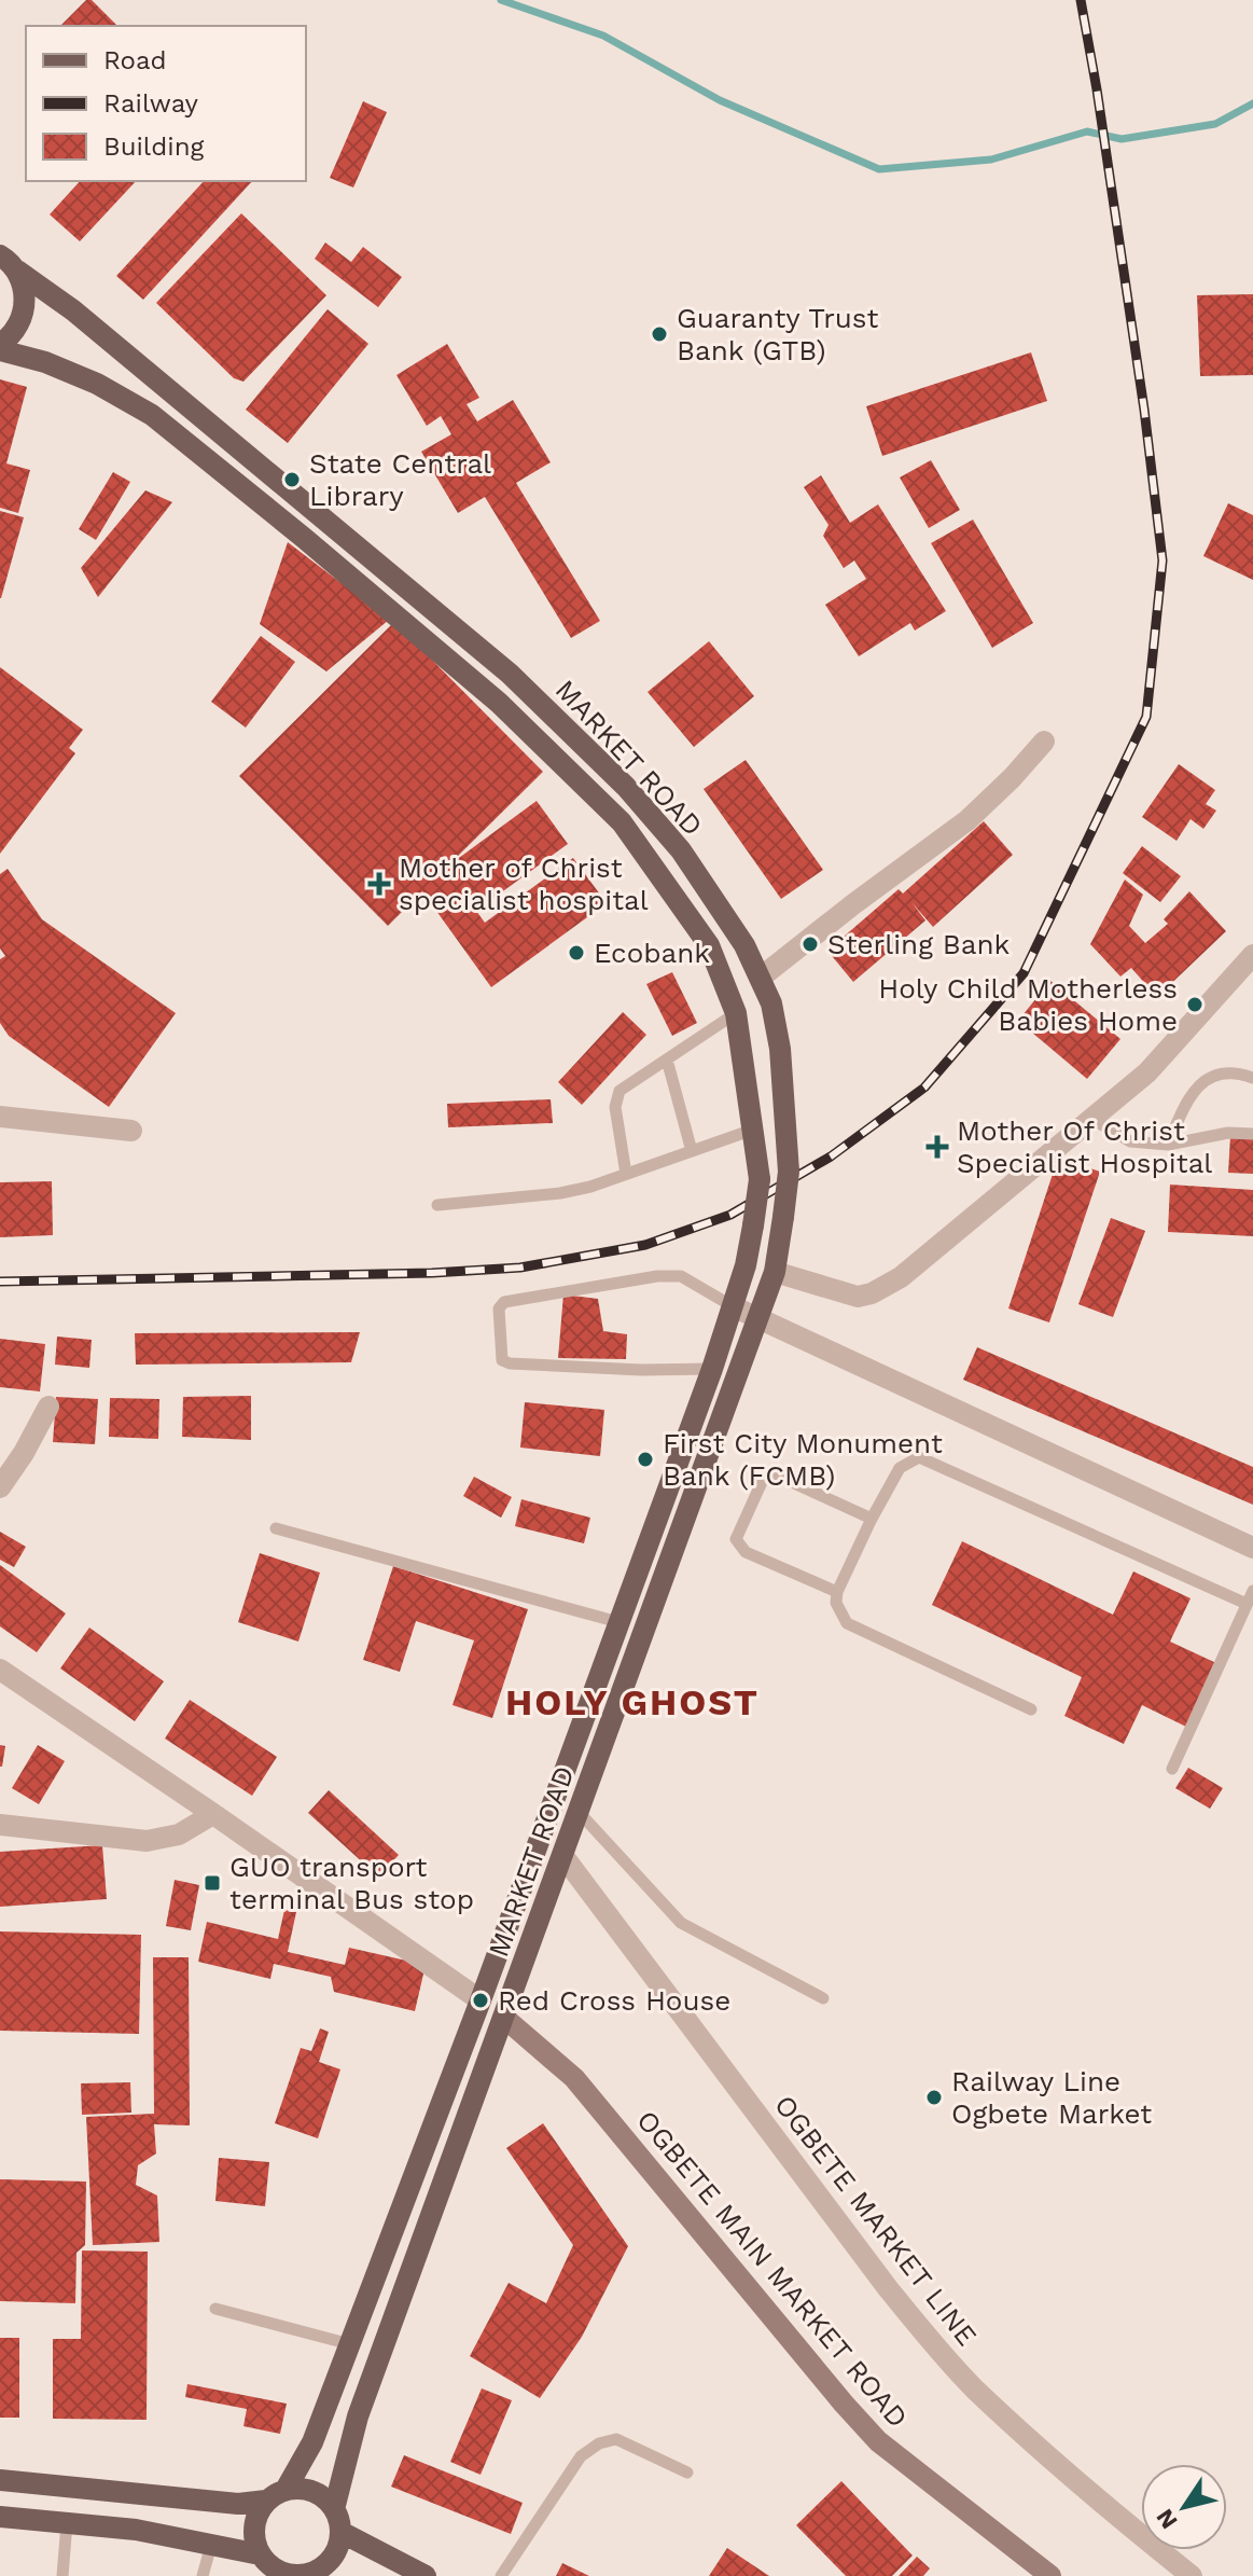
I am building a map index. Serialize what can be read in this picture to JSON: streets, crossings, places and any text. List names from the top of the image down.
{
  "streets": {
    "main road": ["MARKET ROAD"],
    "street": ["OGBETE MARKET LINE", "OGBETE MAIN MARKET ROAD"]
  },
  "crossings": [
    ["MARKET ROAD", "OGBETE MARKET LINE"],
    ["MARKET ROAD", "OGBETE MAIN MARKET ROAD"]
  ],
  "districts": ["HOLY GHOST"],
  "places": {
    "other": [
      "Guaranty Trust Bank (GTB)",
      "State Central Library",
      "Sterling Bank",
      "Ecobank",
      "Holy Child Motherless Babies Home",
      "First City Monument Bank (FCMB)",
      "Red Cross House",
      "Railway Line Ogbete Market"
    ],
    "health": ["Mother of Christ specialist hospital", "Mother Of Christ Specialist Hospital"],
    "transit": ["GUO transport terminal Bus stop"]
  },
  "legend": ["Road", "Railway", "Building"],
  "north": "bottom left"
}
